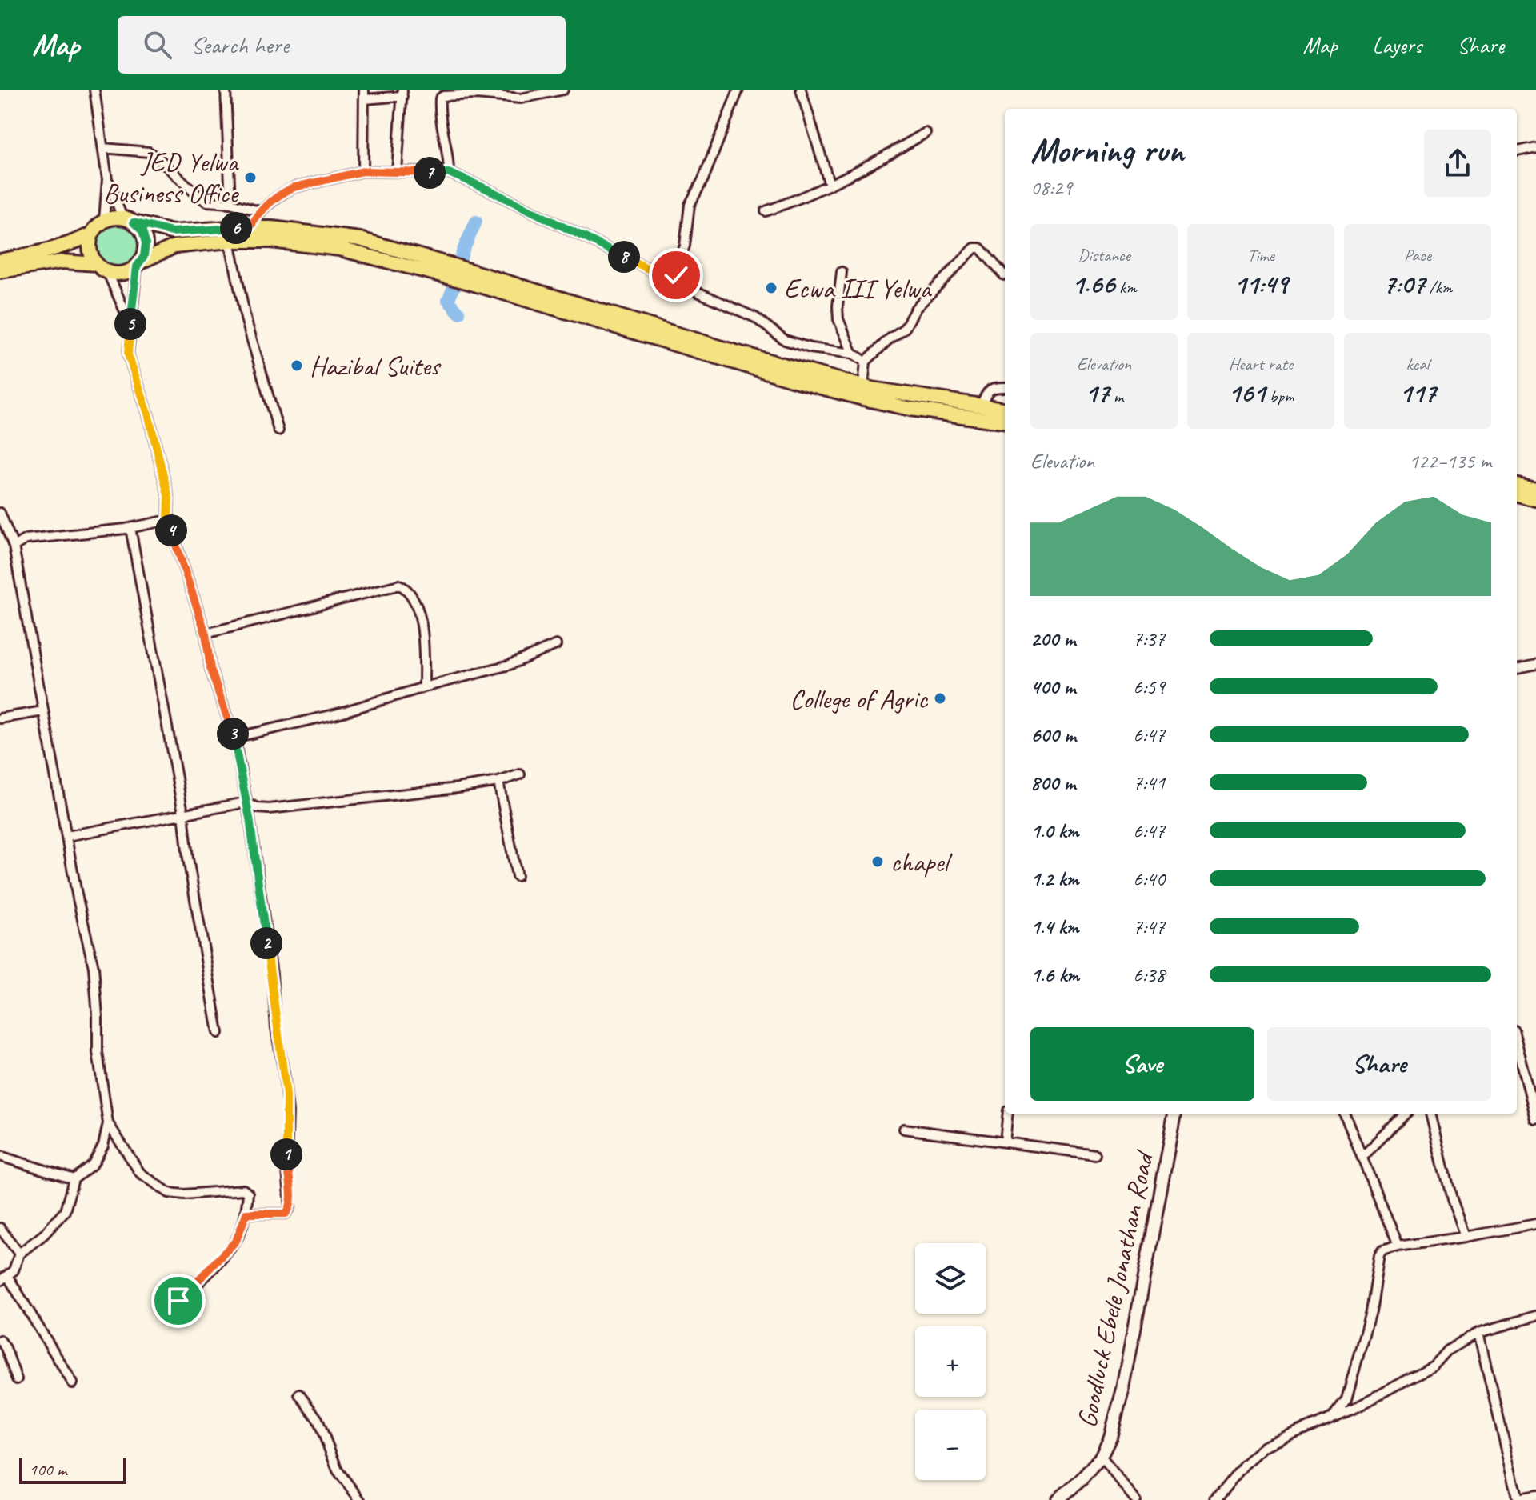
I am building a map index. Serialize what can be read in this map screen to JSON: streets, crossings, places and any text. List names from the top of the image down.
{
  "streets": {
    "main road": ["Goodluck Ebele Jonathan Road"]
  },
  "places": [
    "JED Yelwa Business Office",
    "Ecwa III Yelwa",
    "Hazibal Suites",
    "College of Agric",
    "chapel"
  ],
  "scale_bar": "100 m",
  "page": {
    "header": "Map",
    "search": "Search here",
    "nav": ["Map", "Layers", "Share"],
    "heading": ["Morning run", "08:29"],
    "pins": [
      "7",
      "6",
      "8",
      "5",
      "4",
      "3",
      "2",
      "1"
    ],
    "stats": [
      ["Distance", "1.66 km"],
      ["Time", "11:49"],
      ["Pace", "7:07 /km"],
      ["Elevation", "17 m"],
      ["Heart rate", "161 bpm"],
      ["kcal", "117"]
    ],
    "chart": ["Elevation", "122–135 m"],
    "list": [
      {
        "name": "200 m",
        "note": "7:37"
      },
      {
        "name": "400 m",
        "note": "6:59"
      },
      {
        "name": "600 m",
        "note": "6:47"
      },
      {
        "name": "800 m",
        "note": "7:41"
      },
      {
        "name": "1.0 km",
        "note": "6:47"
      },
      {
        "name": "1.2 km",
        "note": "6:40"
      },
      {
        "name": "1.4 km",
        "note": "7:47"
      },
      {
        "name": "1.6 km",
        "note": "6:38"
      }
    ],
    "buttons": ["Save", "Share"],
    "map_buttons": ["+", "−"],
    "scale": "100 m"
  }
}
